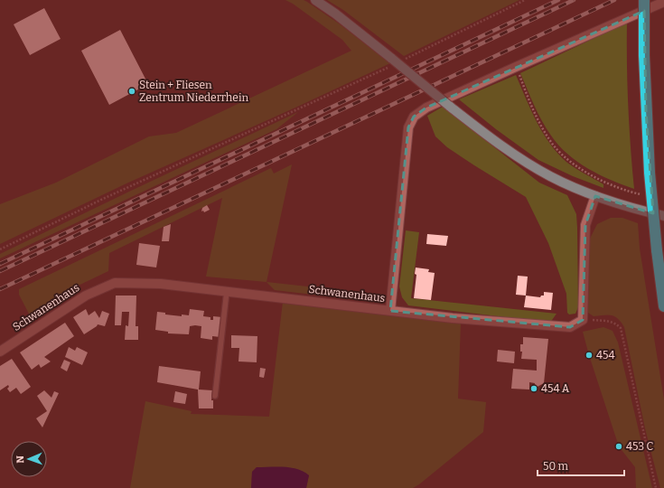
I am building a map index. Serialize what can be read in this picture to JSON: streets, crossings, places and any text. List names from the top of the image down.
{
  "streets": {
    "street": ["Schwanenhaus"]
  },
  "places": [
    "Stein + Fliesen Zentrum Niederrhein",
    "454",
    "454 A",
    "453 C"
  ],
  "scale_bar": "50 m",
  "north": "left"
}
